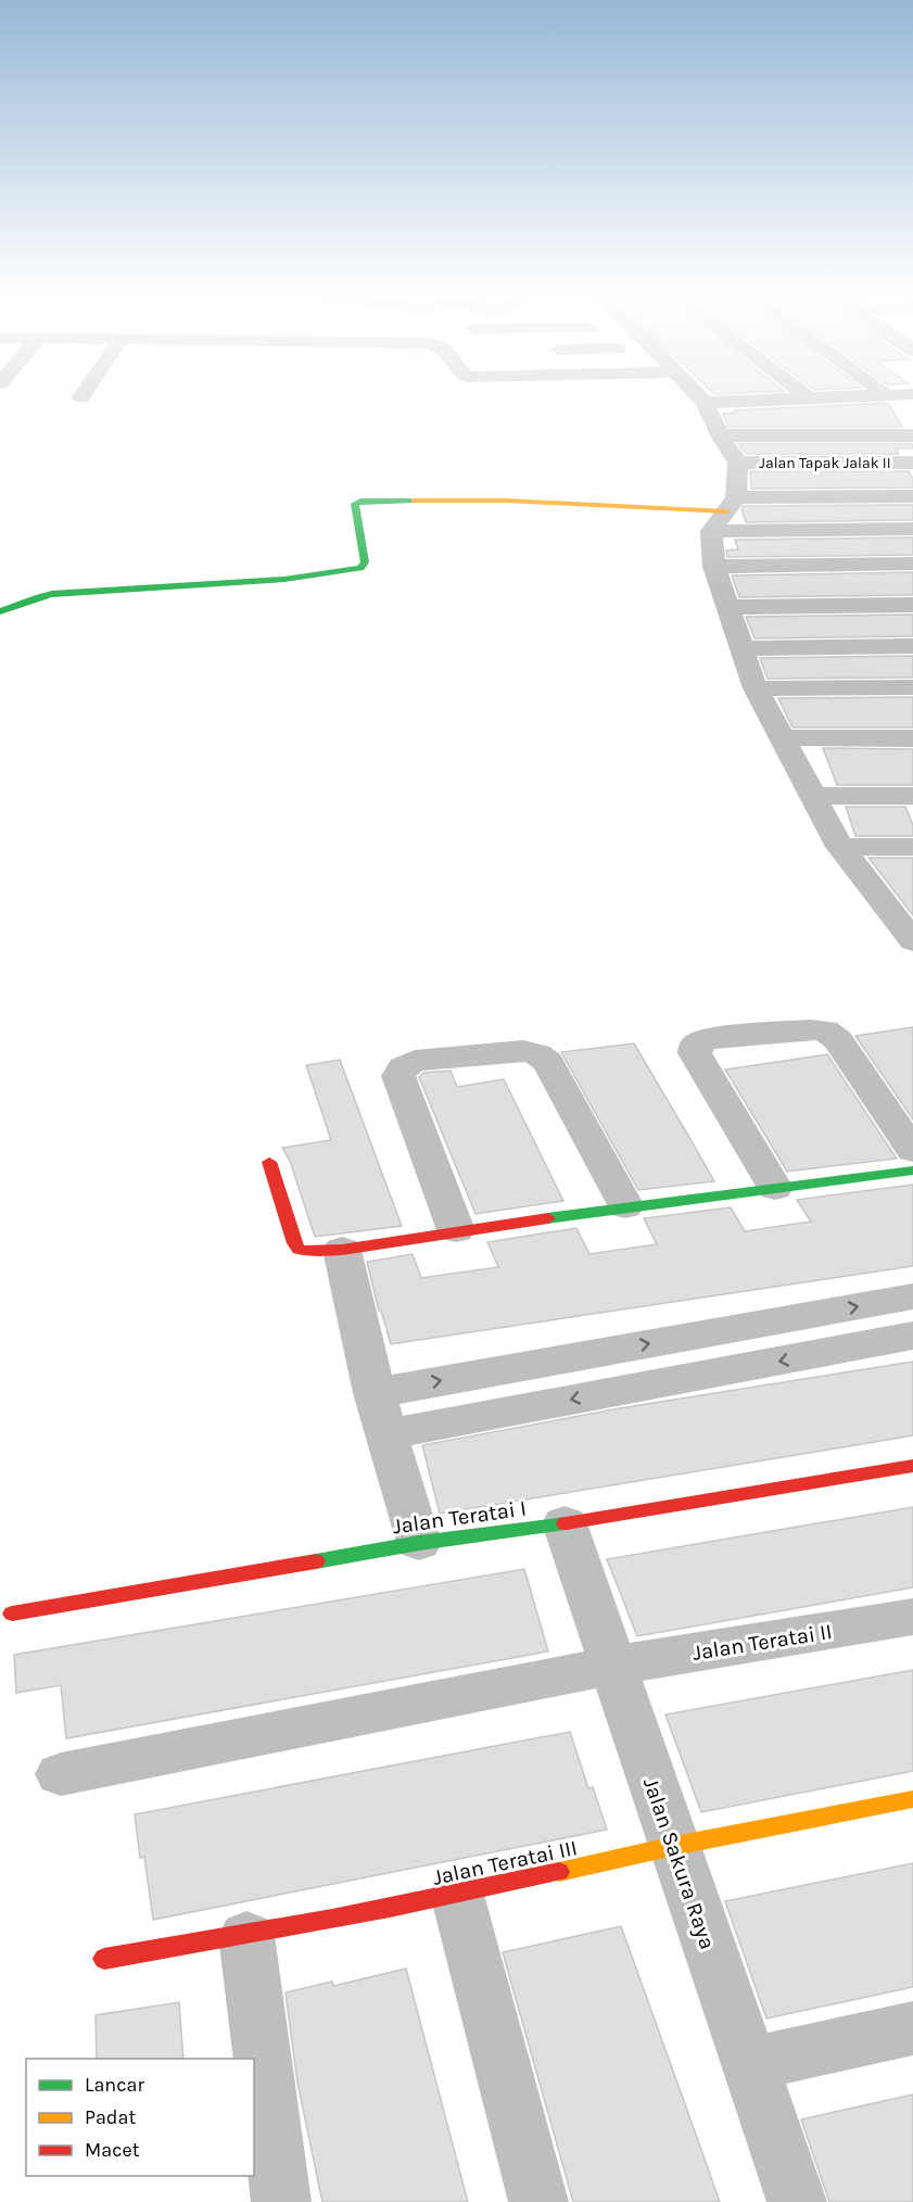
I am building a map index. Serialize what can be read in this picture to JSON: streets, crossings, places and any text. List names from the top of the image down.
{
  "streets": {
    "street": [
      "Jalan Tapak Jalak II",
      "Jalan Teratai I",
      "Jalan Teratai II",
      "Jalan Teratai III",
      "Jalan Sakura Raya"
    ]
  },
  "crossings": [
    ["Jalan Teratai I", "Jalan Sakura Raya"],
    ["Jalan Teratai II", "Jalan Sakura Raya"],
    ["Jalan Teratai III", "Jalan Sakura Raya"]
  ],
  "legend": ["Lancar", "Padat", "Macet"]
}
